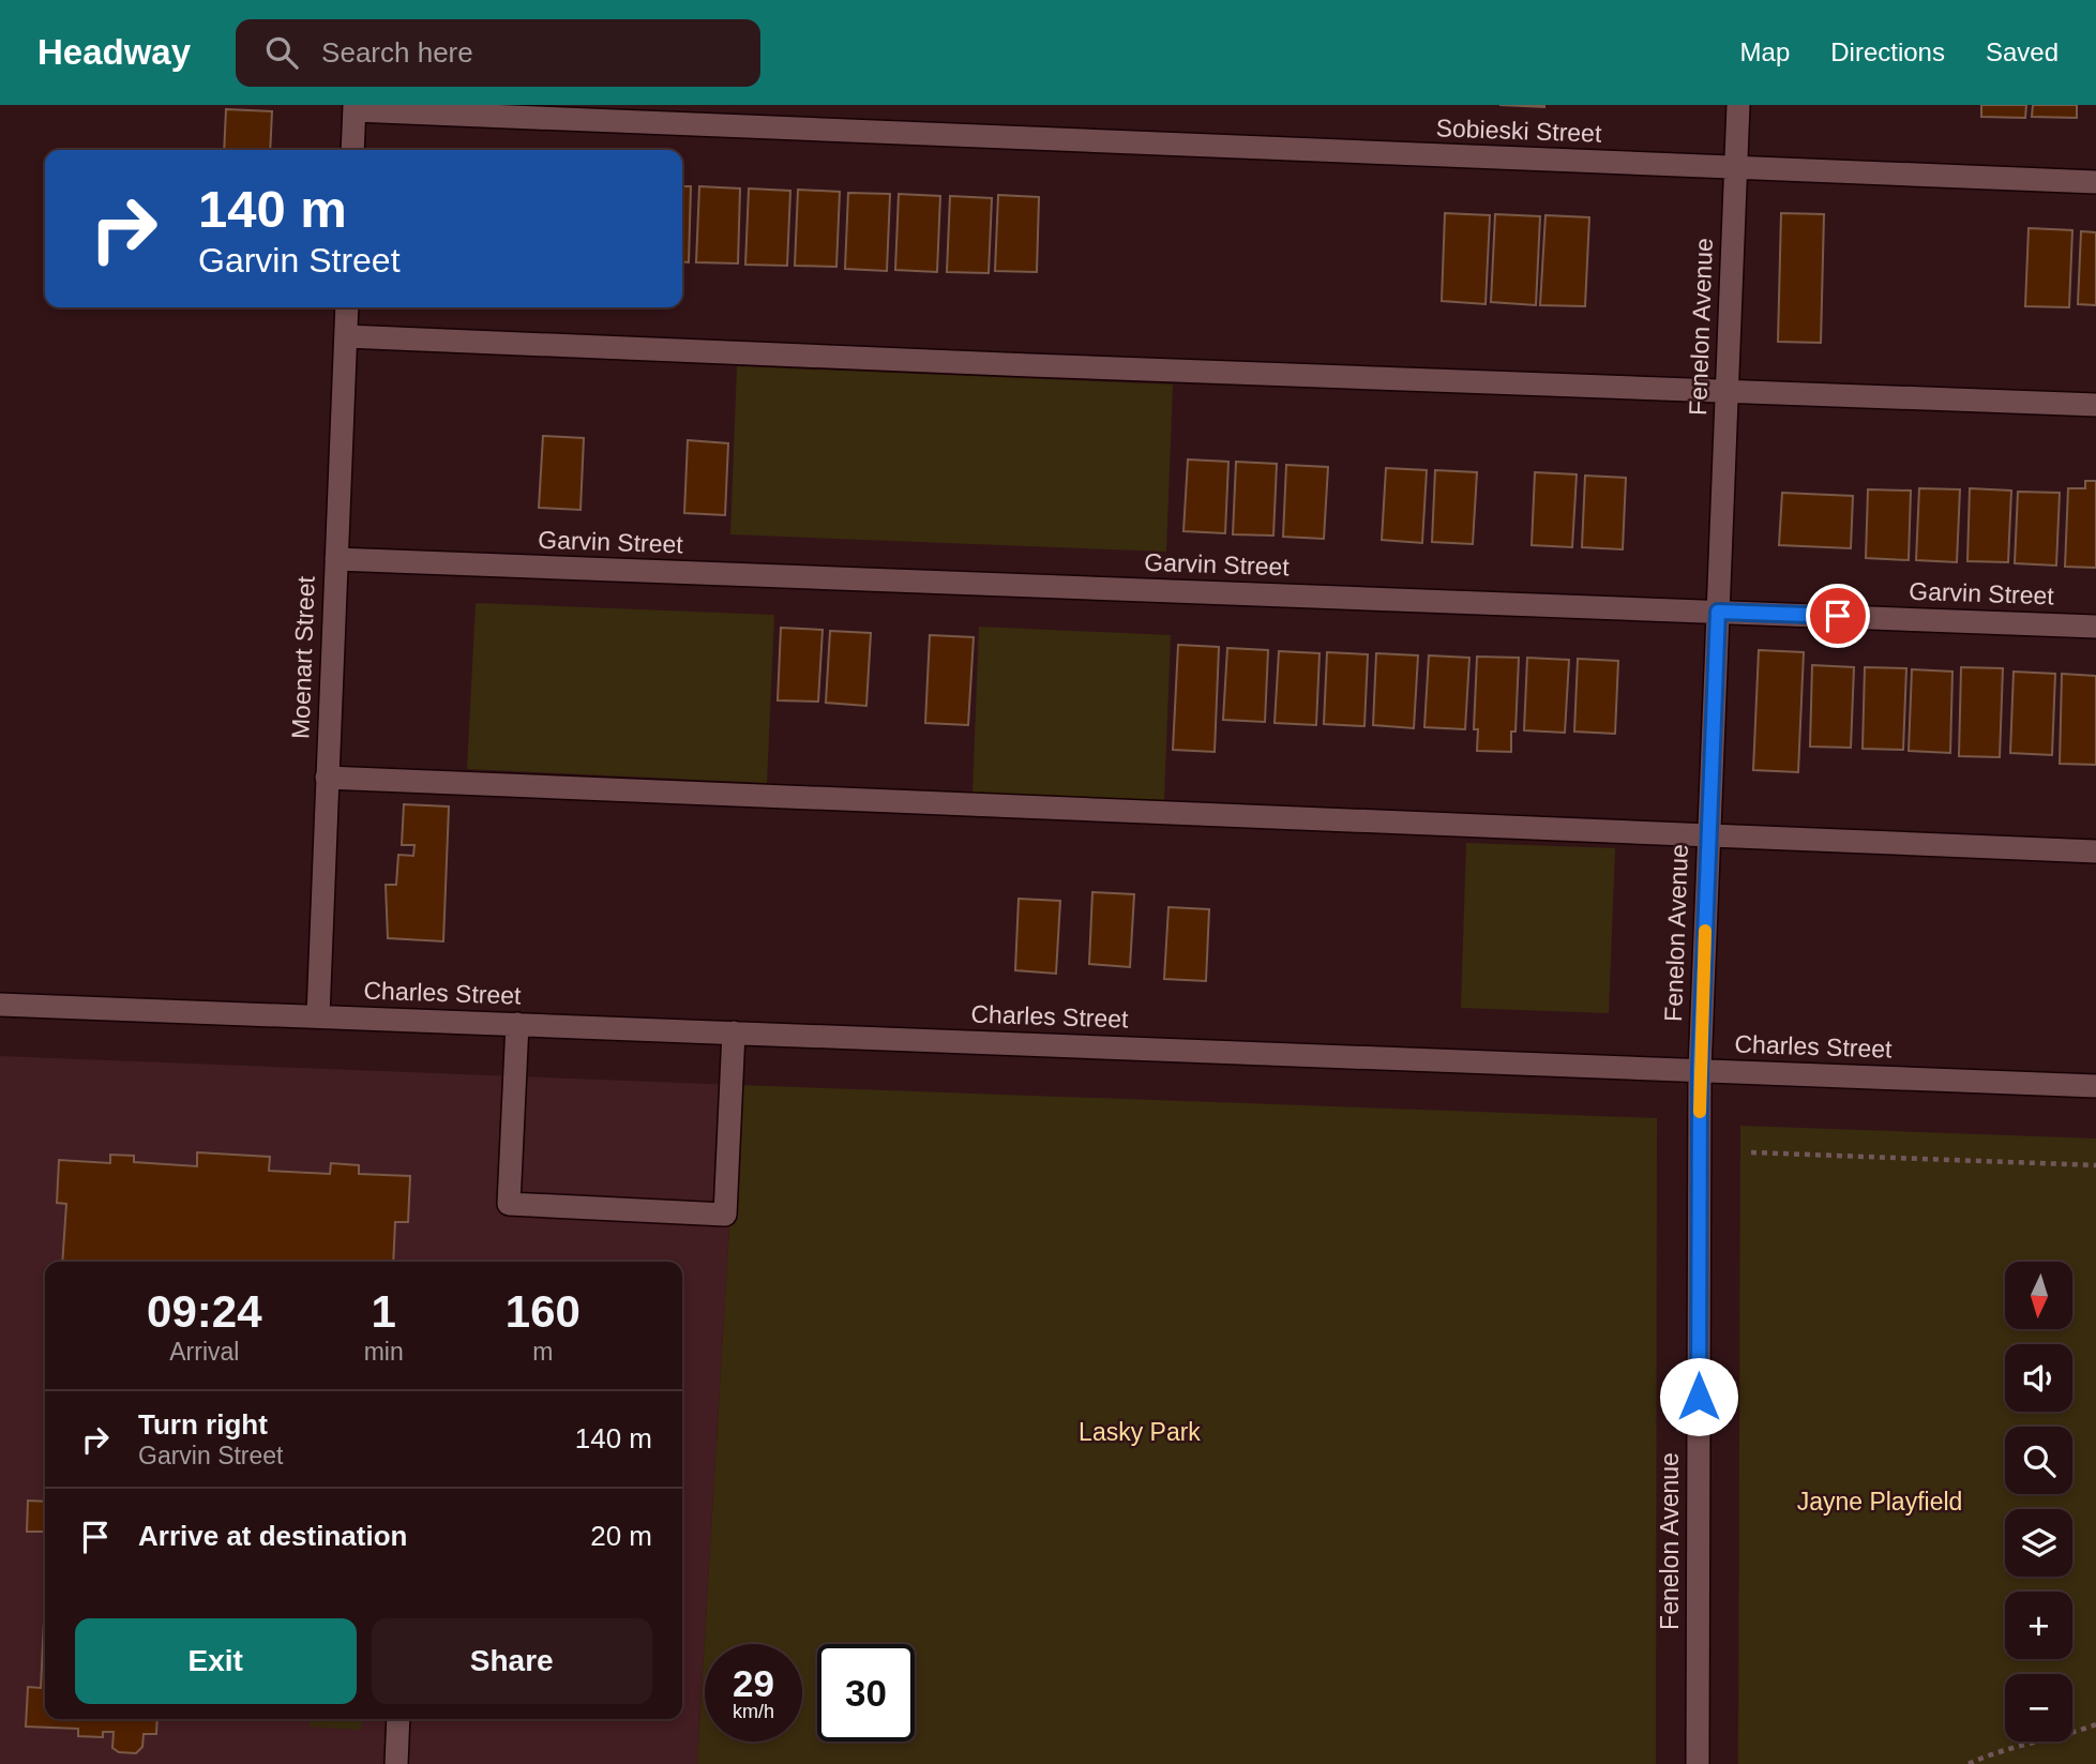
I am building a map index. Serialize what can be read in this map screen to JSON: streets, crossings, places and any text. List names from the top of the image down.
{
  "streets": {
    "street": [
      "Sobieski Street",
      "Fenelon Avenue",
      "Garvin Street",
      "Moenart Street",
      "Charles Street"
    ]
  },
  "crossings": [
    ["Sobieski Street", "Fenelon Avenue"],
    ["Fenelon Avenue", "Garvin Street"],
    ["Fenelon Avenue", "Charles Street"],
    ["Garvin Street", "Moenart Street"],
    ["Moenart Street", "Charles Street"]
  ],
  "parks": ["Lasky Park", "Jayne Playfield"],
  "north": "bottom",
  "page": {
    "header": "Headway",
    "search": "Search here",
    "nav": ["Map", "Directions", "Saved"],
    "turn": ["140 m", "Garvin Street"],
    "map_buttons": ["+", "−"],
    "eta": [
      "09:24",
      "Arrival",
      "1",
      "min",
      "160",
      "m"
    ],
    "list": [
      {
        "name": "Turn right",
        "note": "Garvin Street",
        "value": "140 m"
      },
      {
        "name": "Arrive at destination",
        "value": "20 m"
      }
    ],
    "buttons": ["Exit", "Share"],
    "speed": "29 km/h",
    "limit": "30"
  }
}
